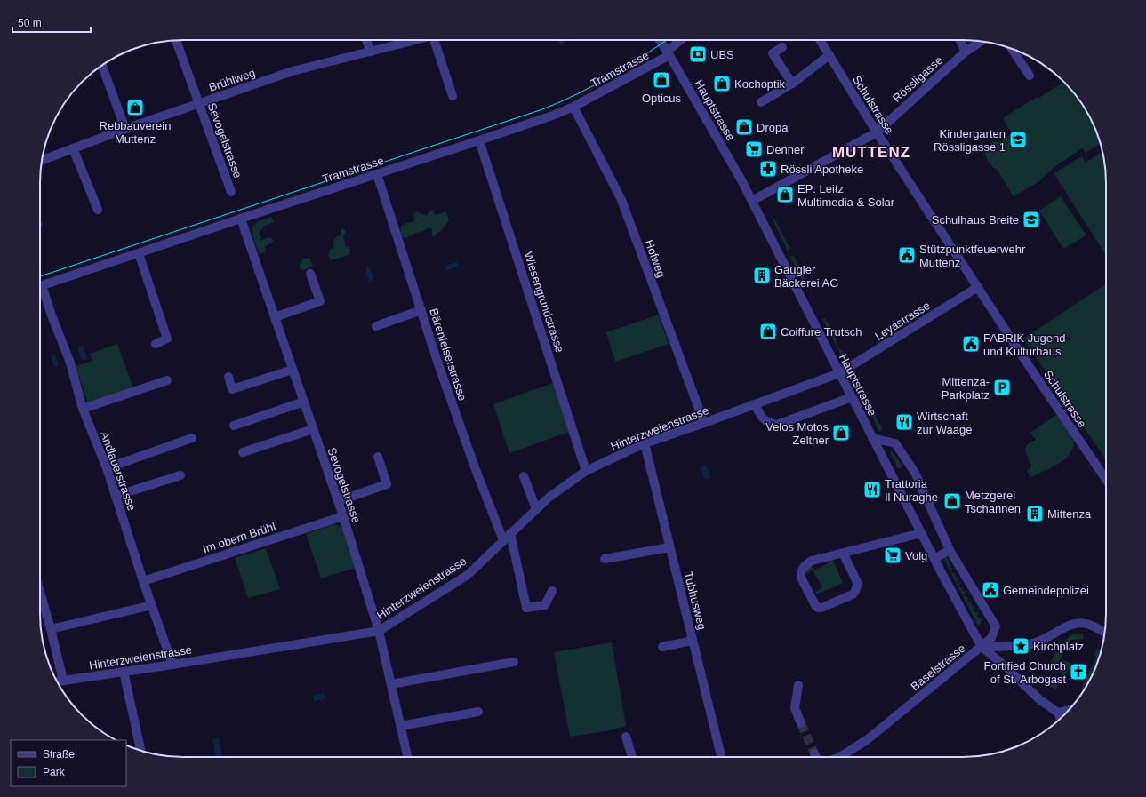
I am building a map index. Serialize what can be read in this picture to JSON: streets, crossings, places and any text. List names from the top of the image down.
{
  "streets": {
    "street": [
      "Tramstrasse",
      "Rössligasse",
      "Brühlweg",
      "Schulstrasse",
      "Hauptstrasse",
      "Sevogelstrasse",
      "Hofweg",
      "Wiesengrundstrasse",
      "Leyastrasse",
      "Bärenfelserstrasse",
      "Hinterzweienstrasse",
      "Andlauerstrasse",
      "Im obern Brühl",
      "Tubhusweg",
      "Baselstrasse"
    ]
  },
  "crossings": [
    ["Tramstrasse", "Hauptstrasse"],
    ["Tramstrasse", "Sevogelstrasse"],
    ["Tramstrasse", "Hofweg"],
    ["Tramstrasse", "Wiesengrundstrasse"],
    ["Tramstrasse", "Bärenfelserstrasse"],
    ["Rössligasse", "Schulstrasse"],
    ["Rössligasse", "Hauptstrasse"],
    ["Brühlweg", "Sevogelstrasse"],
    ["Schulstrasse", "Leyastrasse"],
    ["Hauptstrasse", "Leyastrasse"],
    ["Hauptstrasse", "Hinterzweienstrasse"],
    ["Hauptstrasse", "Baselstrasse"],
    ["Sevogelstrasse", "Hinterzweienstrasse"],
    ["Sevogelstrasse", "Im obern Brühl"],
    ["Hofweg", "Hinterzweienstrasse"],
    ["Wiesengrundstrasse", "Hinterzweienstrasse"],
    ["Leyastrasse", "Hinterzweienstrasse"],
    ["Bärenfelserstrasse", "Hinterzweienstrasse"],
    ["Hinterzweienstrasse", "Andlauerstrasse"],
    ["Hinterzweienstrasse", "Tubhusweg"],
    ["Andlauerstrasse", "Im obern Brühl"]
  ],
  "districts": ["MUTTENZ"],
  "places": {
    "bank": ["UBS"],
    "shop": [
      "Opticus",
      "Kochoptik",
      "Rebbauverein Muttenz",
      "Dropa",
      "EP: Leitz Multimedia & Solar",
      "Coiffure Trutsch",
      "Velos Motos Zeltner",
      "Metzgerei Tschannen"
    ],
    "school or university": ["Kindergarten Rössligasse 1", "Schulhaus Breite"],
    "supermarket": ["Denner", "Volg"],
    "pharmacy": ["Rössli Apotheke"],
    "public building": ["Stützpunktfeuerwehr Muttenz", "FABRIK Jugend- und Kulturhaus", "Gemeindepolizei"],
    "building": ["Gaugler Bäckerei AG", "Mittenza"],
    "parking": ["Mittenza- Parkplatz"],
    "restaurant": ["Wirtschaft zur Waage", "Trattoria Il Nuraghe"],
    "place": ["Kirchplatz"],
    "church": ["Fortified Church of St. Arbogast"]
  },
  "legend": ["Straße", "Park"],
  "scale_bar": "50 m"
}
